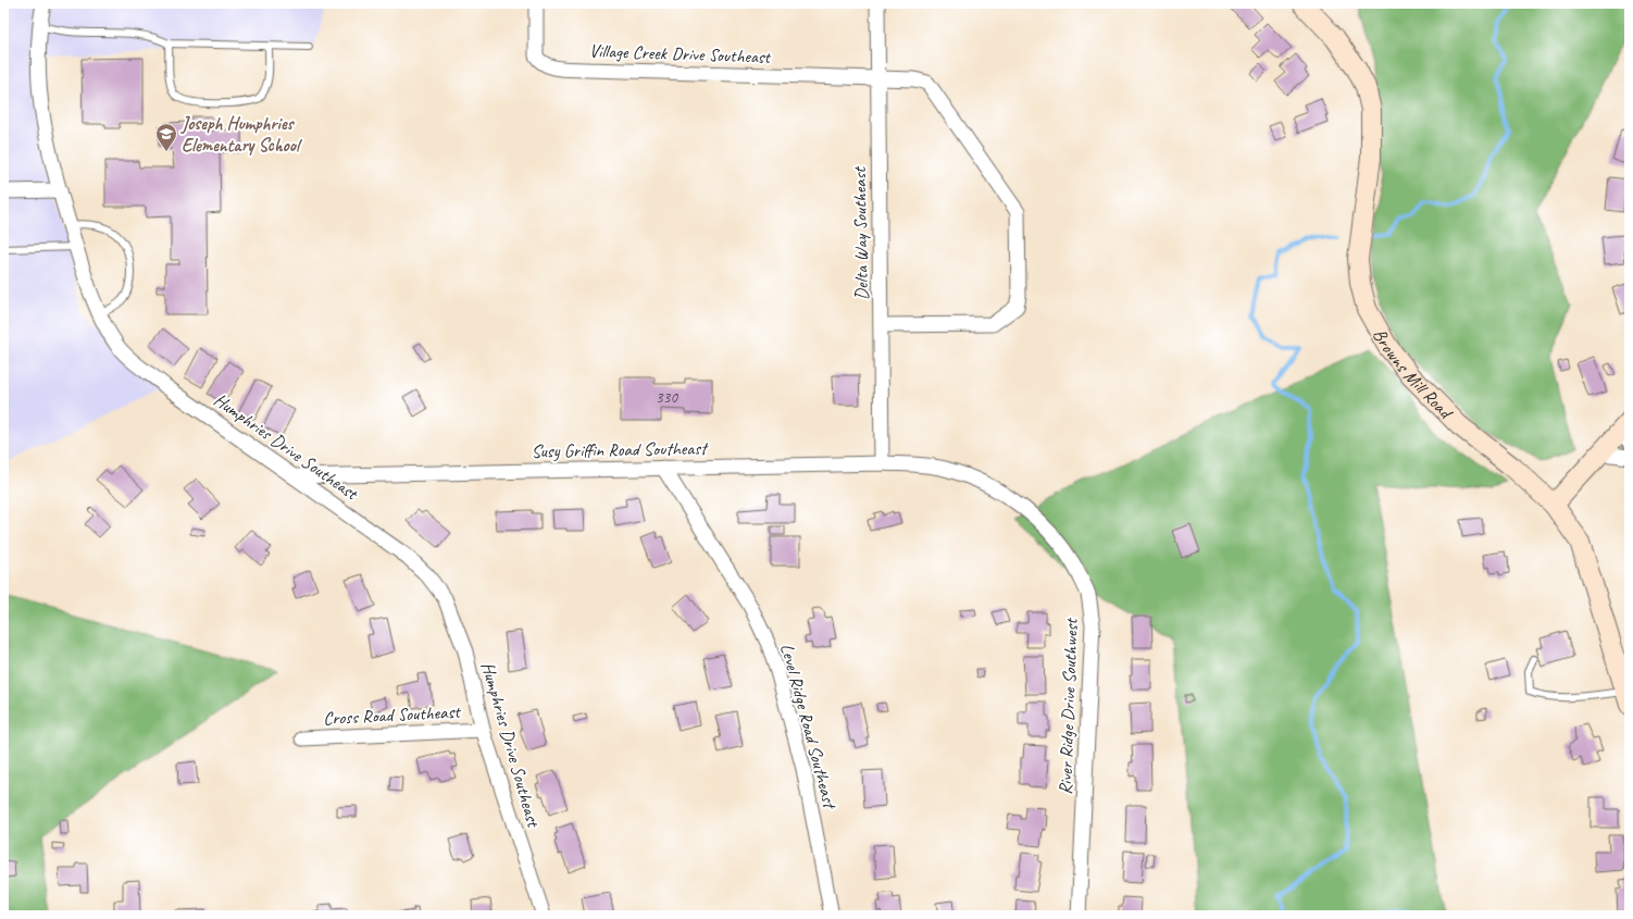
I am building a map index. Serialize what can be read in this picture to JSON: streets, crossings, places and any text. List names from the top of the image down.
{
  "streets": {
    "street": [
      "Village Creek Drive Southeast",
      "Delta Way Southeast",
      "Browns Mill Road",
      "Humphries Drive Southeast",
      "Susy Griffin Road Southeast",
      "River Ridge Drive Southwest",
      "Cross Road Southeast",
      "Level Ridge Road Southeast"
    ]
  },
  "crossings": [
    ["Village Creek Drive Southeast", "Delta Way Southeast"],
    ["Delta Way Southeast", "Susy Griffin Road Southeast"],
    ["Humphries Drive Southeast", "Susy Griffin Road Southeast"],
    ["Humphries Drive Southeast", "Cross Road Southeast"],
    ["Susy Griffin Road Southeast", "River Ridge Drive Southwest"],
    ["Susy Griffin Road Southeast", "Level Ridge Road Southeast"]
  ],
  "places": {
    "school or university": ["Joseph Humphries Elementary School"]
  },
  "house_numbers": ["330"]
}
